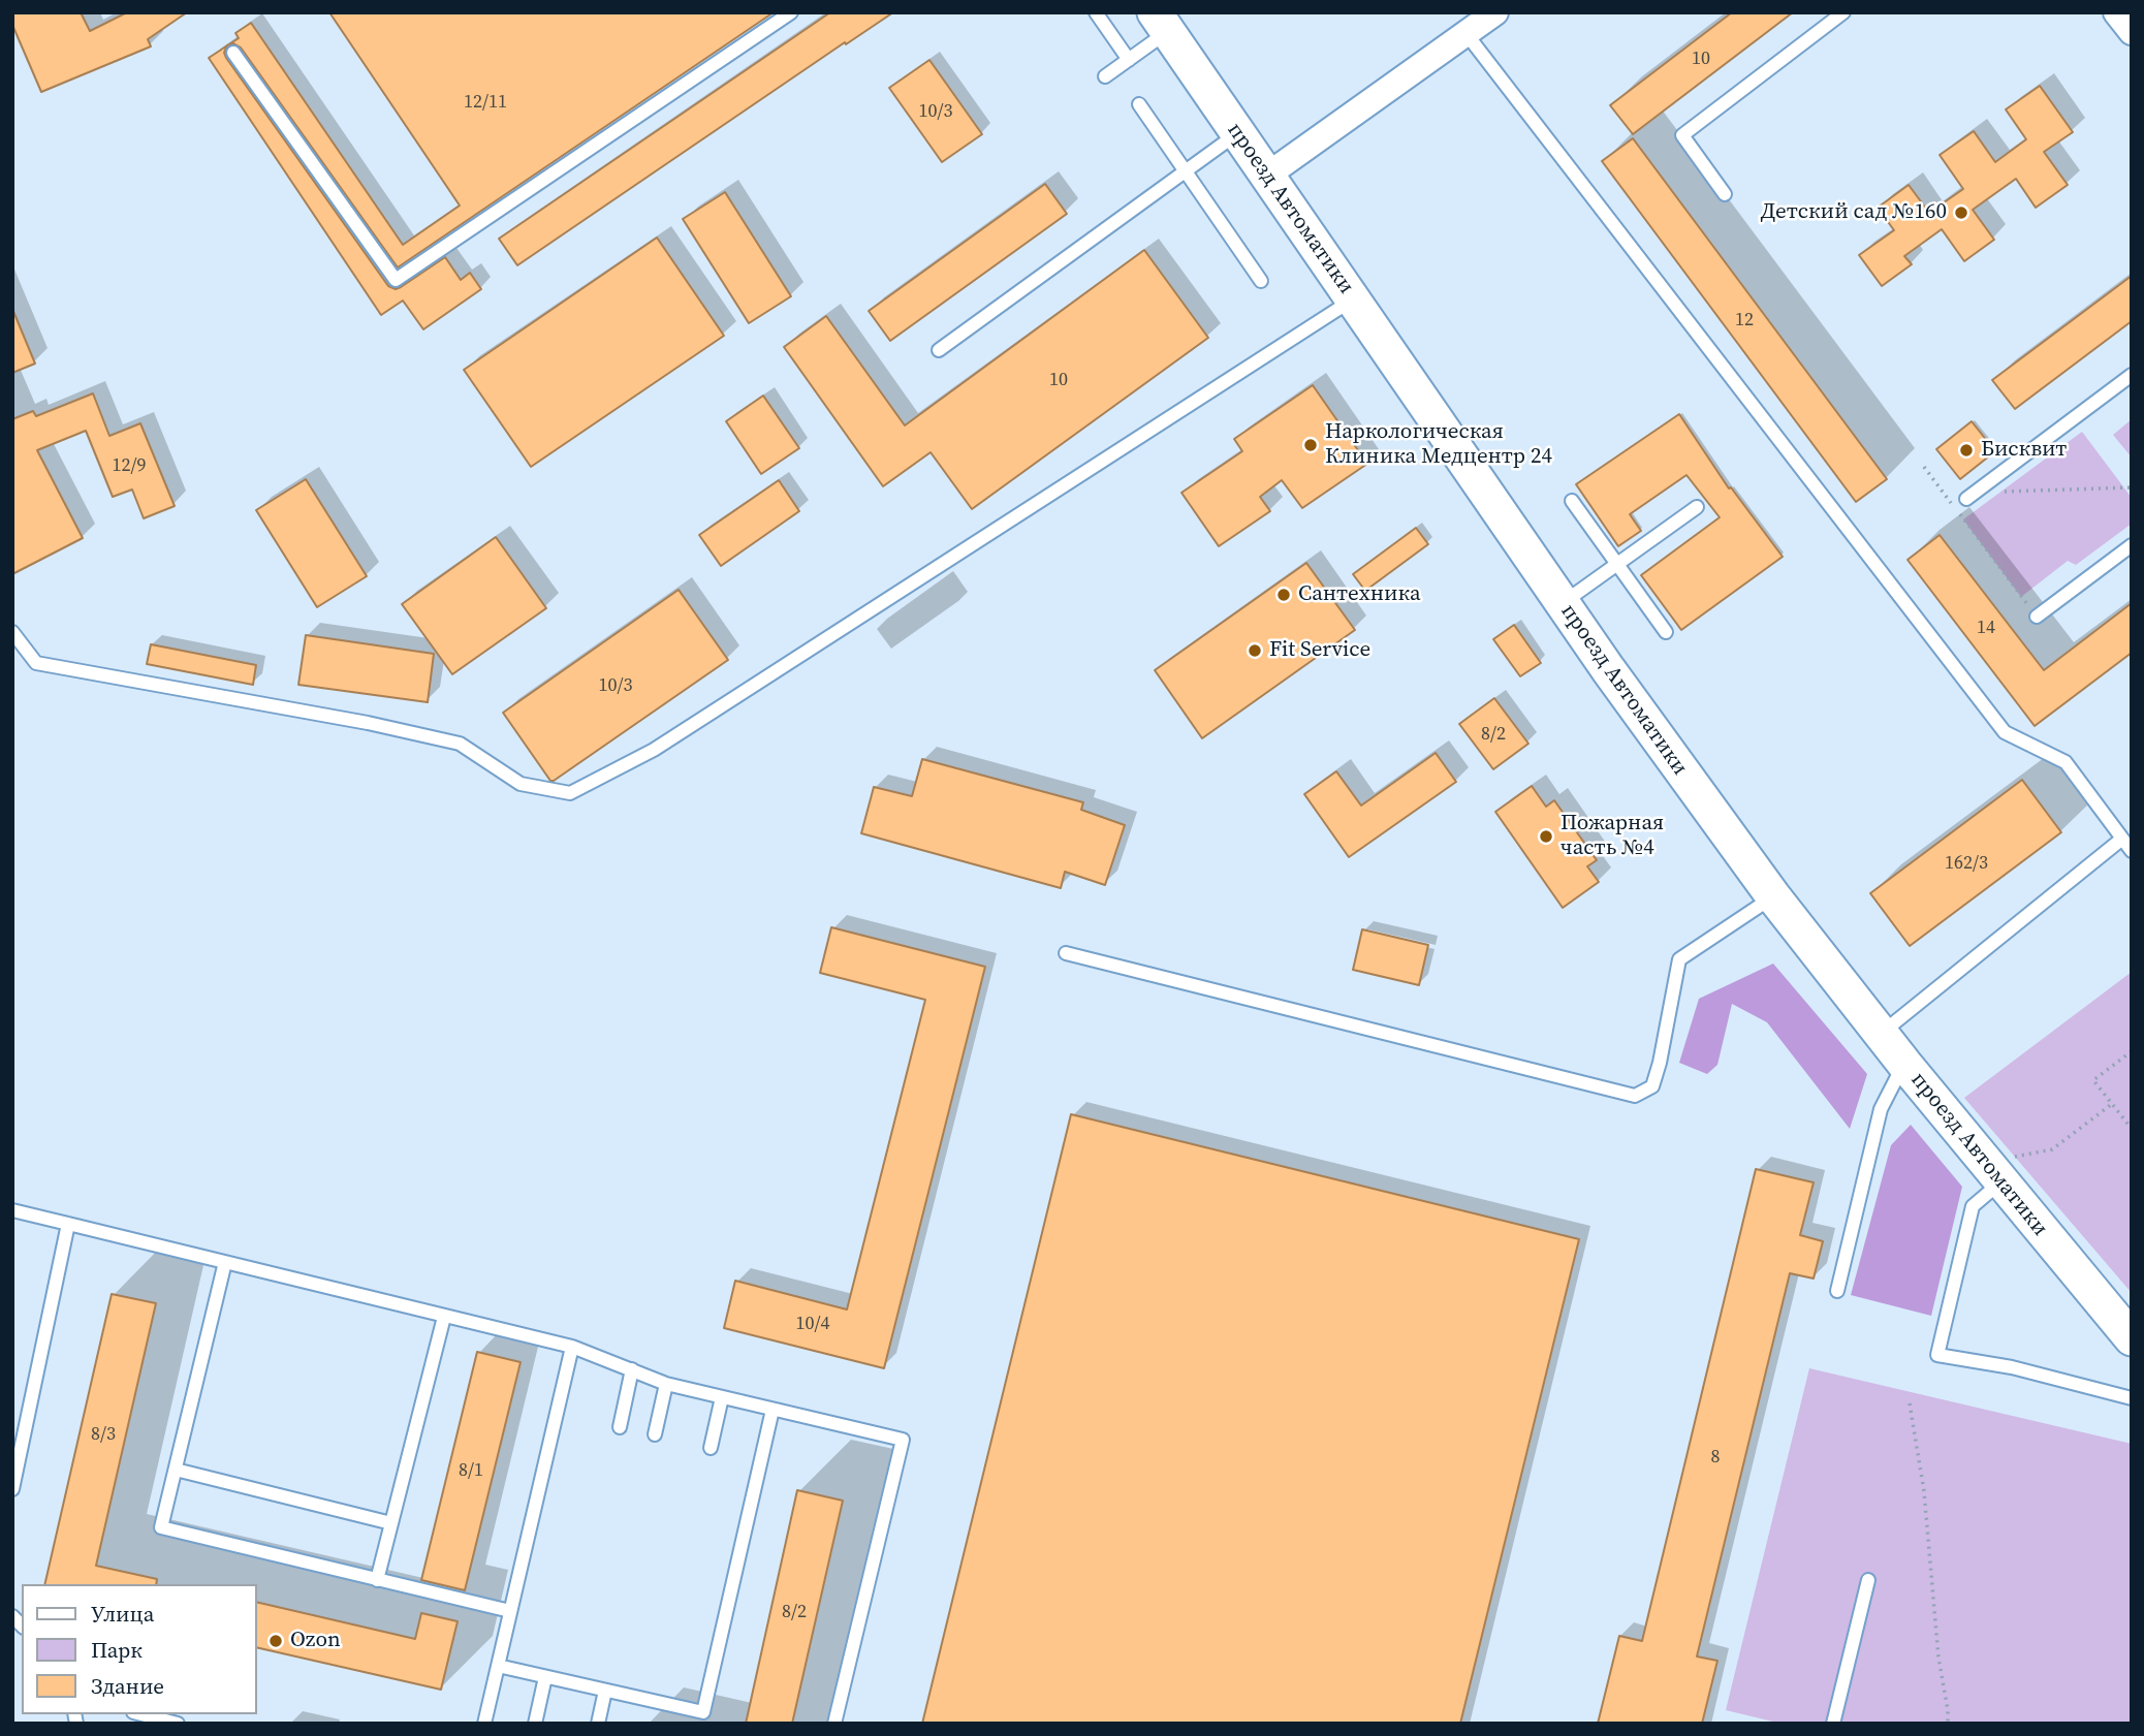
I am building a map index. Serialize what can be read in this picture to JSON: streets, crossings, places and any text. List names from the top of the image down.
{
  "streets": {
    "main road": ["проезд Автоматики"]
  },
  "places": [
    "Детский сад №160",
    "Наркологическая Клиника Медцентр 24",
    "Бисквит",
    "Сантехника",
    "Fit Service",
    "Пожарная часть №4",
    "Ozon"
  ],
  "house_numbers": [
    "10",
    "12/11",
    "10/3",
    "12",
    "10",
    "12/9",
    "14",
    "10/3",
    "8/2",
    "162/3",
    "10/4",
    "8/3",
    "8",
    "8/1",
    "8/2"
  ],
  "legend": ["Улица", "Парк", "Здание"]
}
